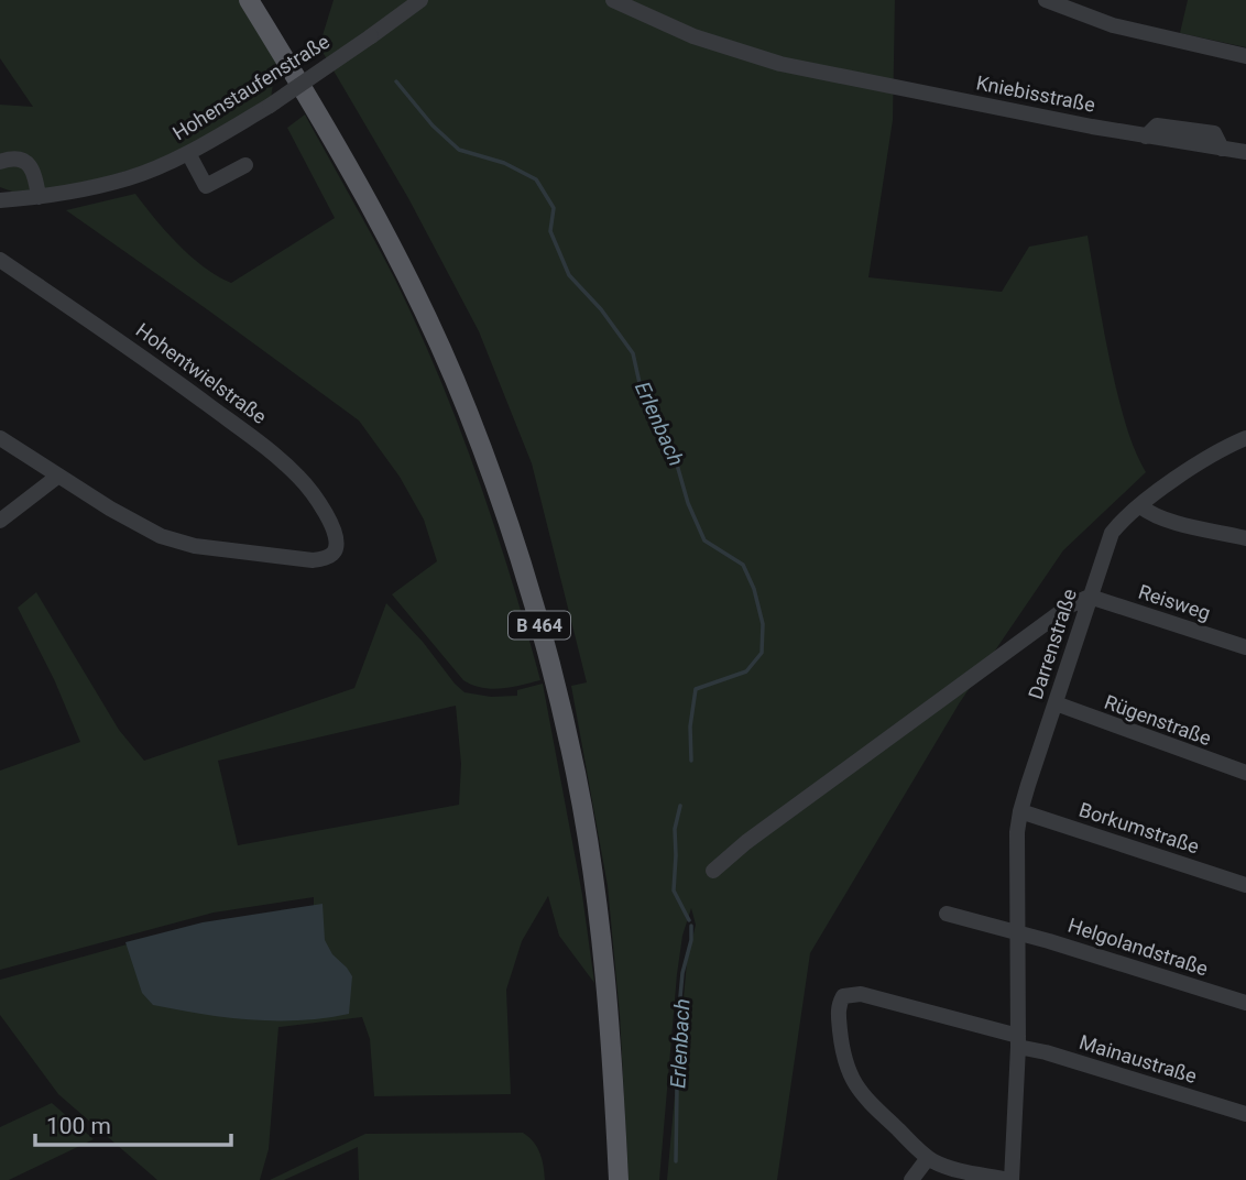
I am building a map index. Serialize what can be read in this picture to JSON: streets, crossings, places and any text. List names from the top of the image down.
{
  "streets": {
    "main road": ["B 464"],
    "street": [
      "Hohenstaufenstraße",
      "Kniebisstraße",
      "Hohentwielstraße",
      "Reisweg",
      "Darrenstraße",
      "Rügenstraße",
      "Borkumstraße",
      "Helgolandstraße",
      "Mainaustraße"
    ]
  },
  "crossings": [
    ["Reisweg", "Darrenstraße"],
    ["Darrenstraße", "Rügenstraße"],
    ["Darrenstraße", "Borkumstraße"],
    ["Darrenstraße", "Helgolandstraße"],
    ["Darrenstraße", "Mainaustraße"]
  ],
  "water": ["Erlenbach"],
  "scale_bar": "100 m"
}
